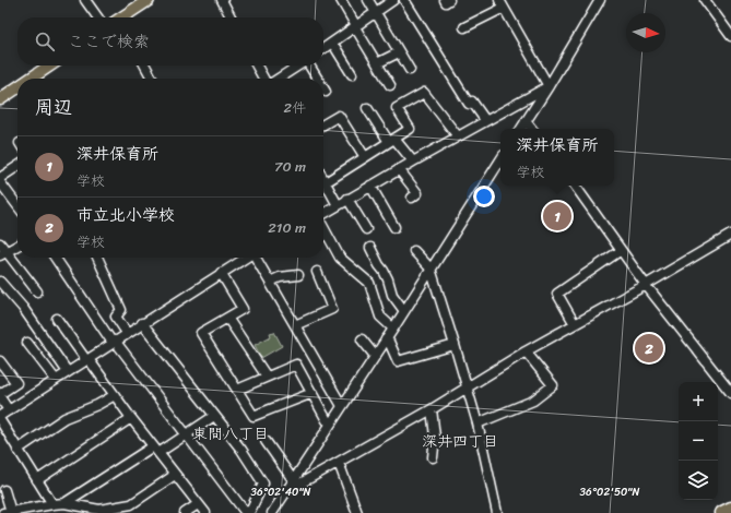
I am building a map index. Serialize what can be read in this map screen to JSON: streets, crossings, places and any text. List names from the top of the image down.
{
  "districts": ["東間八丁目", "深井四丁目"],
  "north": "right",
  "page": {
    "search": "ここで検索",
    "heading": ["周辺", "2件"],
    "popup": ["深井保育所", "学校"],
    "list": [
      {
        "mark": "1",
        "name": "深井保育所",
        "note": "学校",
        "value": "70 m"
      },
      {
        "mark": "2",
        "name": "市立北小学校",
        "note": "学校",
        "value": "210 m"
      }
    ],
    "pins": ["1", "2"],
    "map_buttons": ["+", "−"]
  },
  "coordinates": ["36°02'40\"N", "36°02'50\"N"]
}
